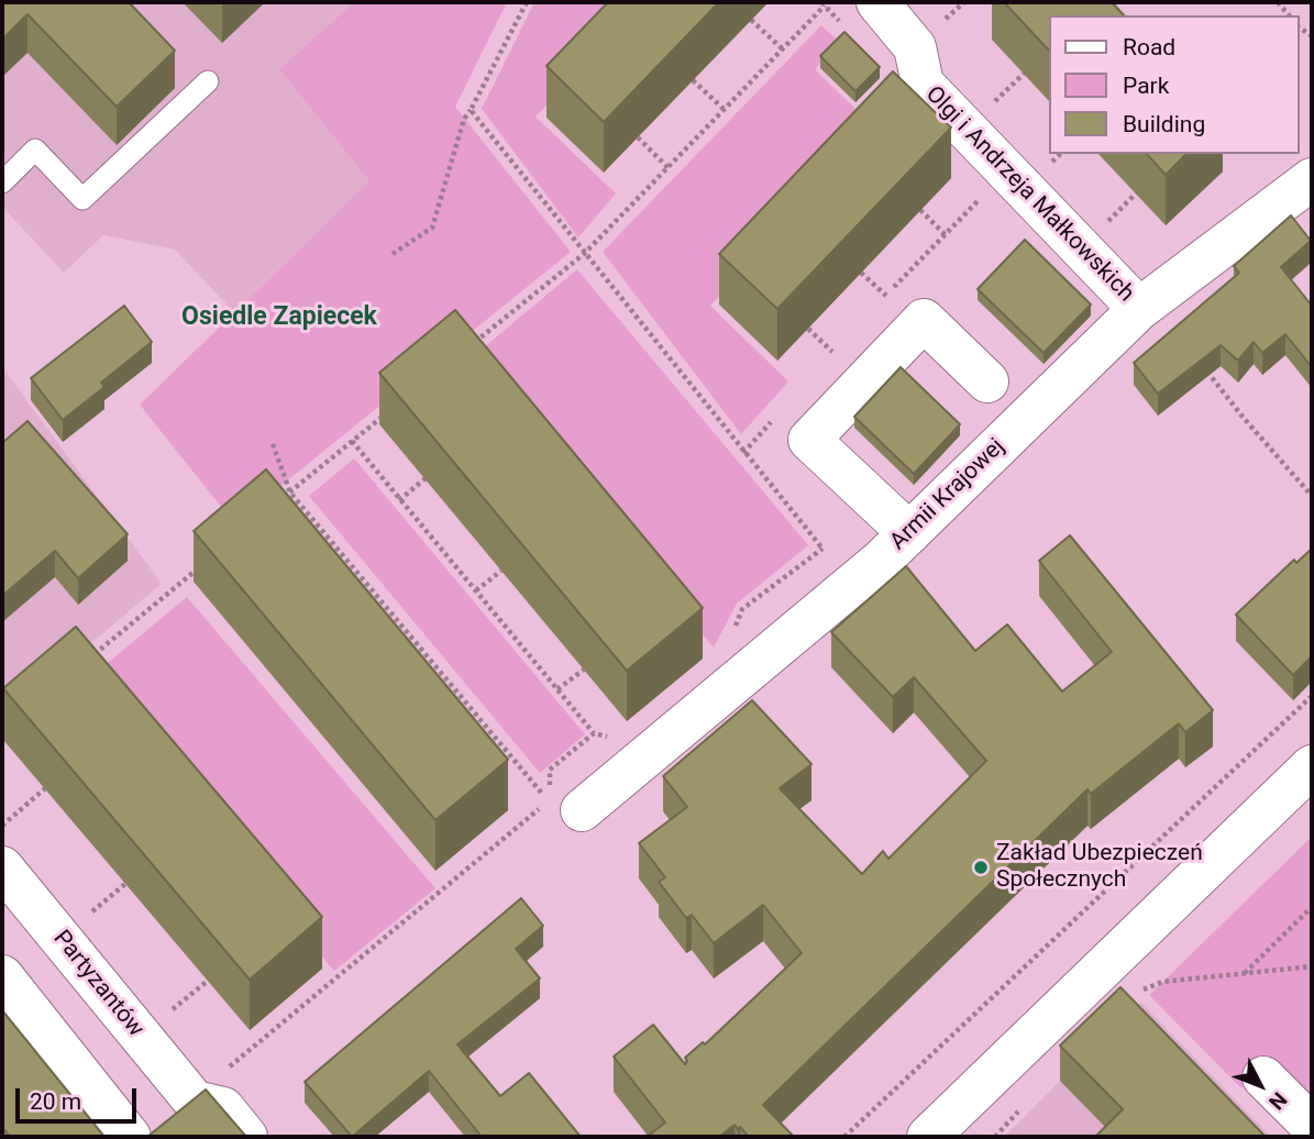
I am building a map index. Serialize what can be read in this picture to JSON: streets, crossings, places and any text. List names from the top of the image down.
{
  "streets": {
    "street": ["Olgi i Andrzeja Małkowskich", "Armii Krajowej", "Partyzantów"]
  },
  "crossings": [
    ["Olgi i Andrzeja Małkowskich", "Armii Krajowej"]
  ],
  "districts": ["Osiedle Zapiecek"],
  "places": ["Zakład Ubezpieczeń Społecznych"],
  "legend": ["Road", "Park", "Building"],
  "scale_bar": "20 m",
  "north": "bottom right"
}
